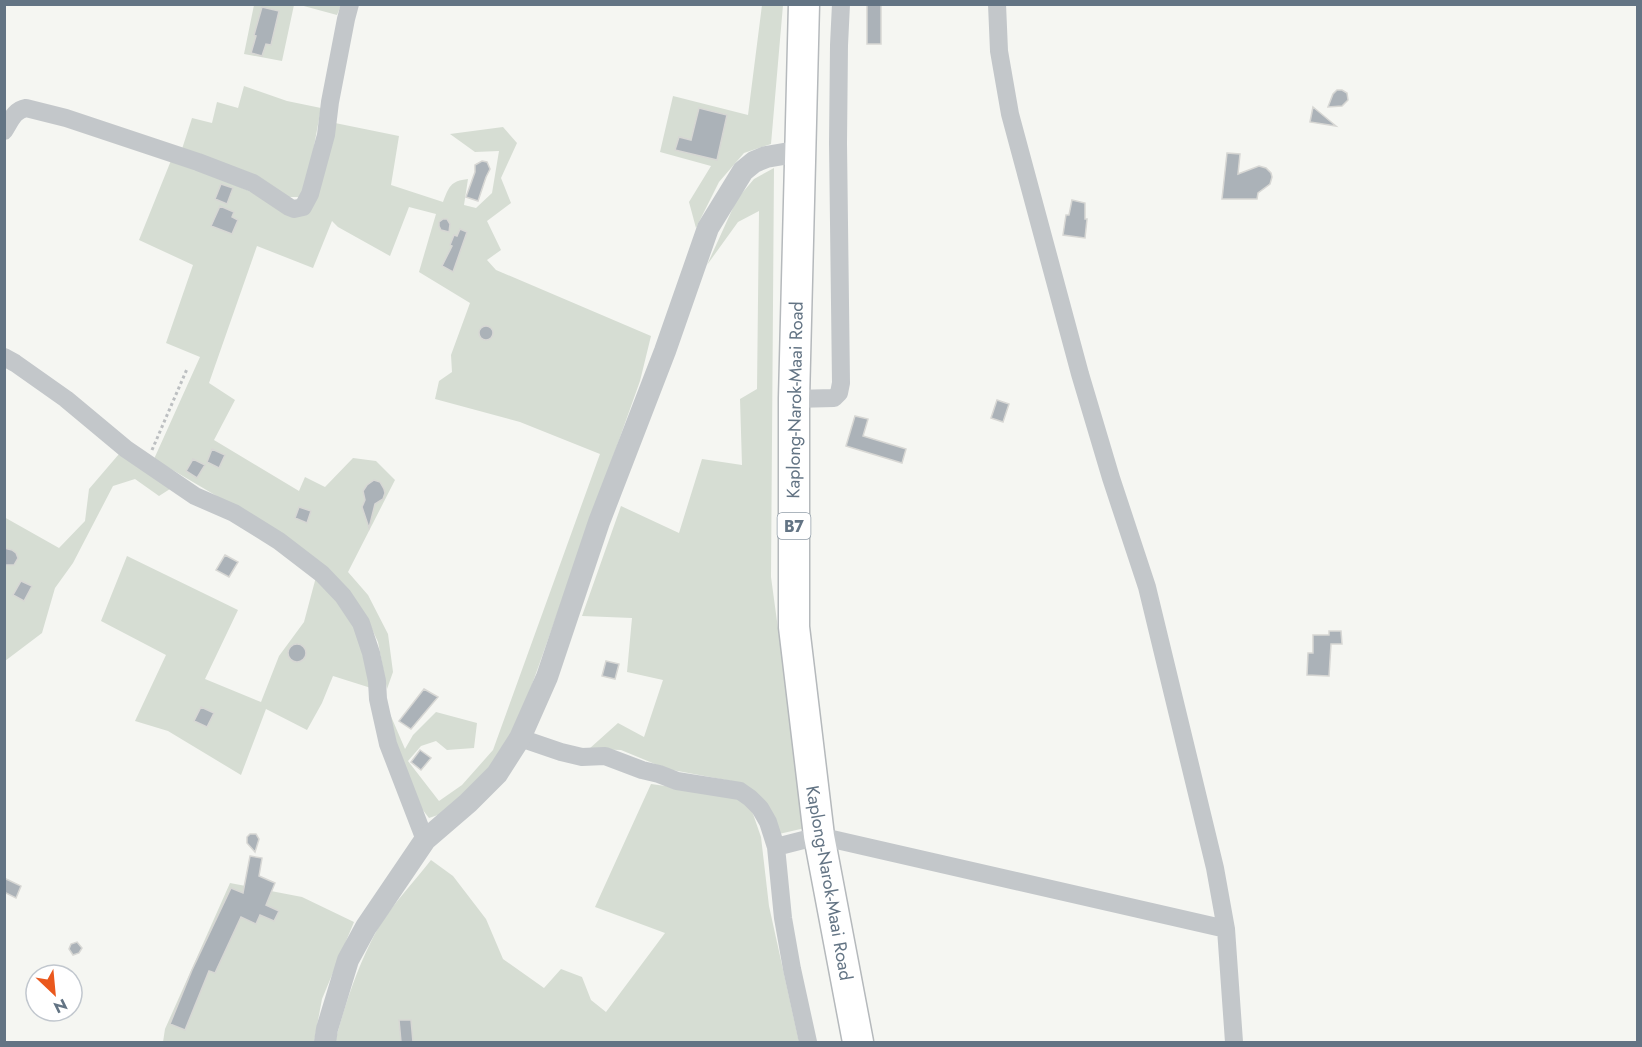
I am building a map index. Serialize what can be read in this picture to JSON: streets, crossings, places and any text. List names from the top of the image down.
{
  "streets": {
    "highway": ["Kaplong-Narok-Maai Road", "B7"]
  },
  "north": "bottom right"
}
